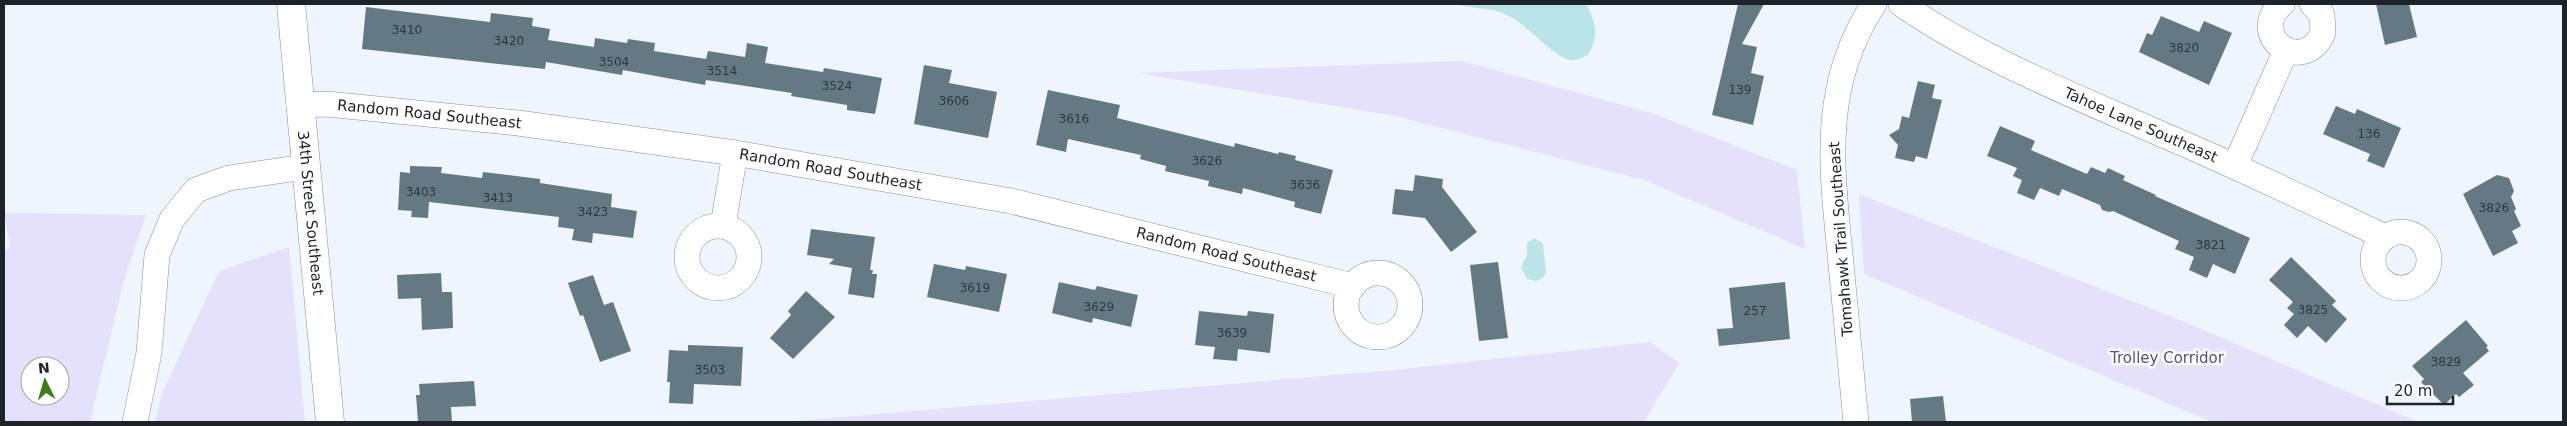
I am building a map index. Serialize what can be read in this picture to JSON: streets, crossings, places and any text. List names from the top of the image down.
{
  "streets": {
    "street": [
      "Random Road Southeast",
      "Tahoe Lane Southeast",
      "34th Street Southeast",
      "Tomahawk Trail Southeast"
    ]
  },
  "crossings": [
    ["Random Road Southeast", "34th Street Southeast"]
  ],
  "parks": ["Trolley Corridor"],
  "house_numbers": [
    "3410",
    "3420",
    "3820",
    "3504",
    "3514",
    "3524",
    "139",
    "3606",
    "3616",
    "136",
    "3626",
    "3636",
    "3403",
    "3413",
    "3826",
    "3423",
    "3821",
    "3619",
    "3629",
    "3825",
    "257",
    "3639",
    "3829",
    "3503"
  ],
  "scale_bar": "20 m",
  "north": "top"
}
